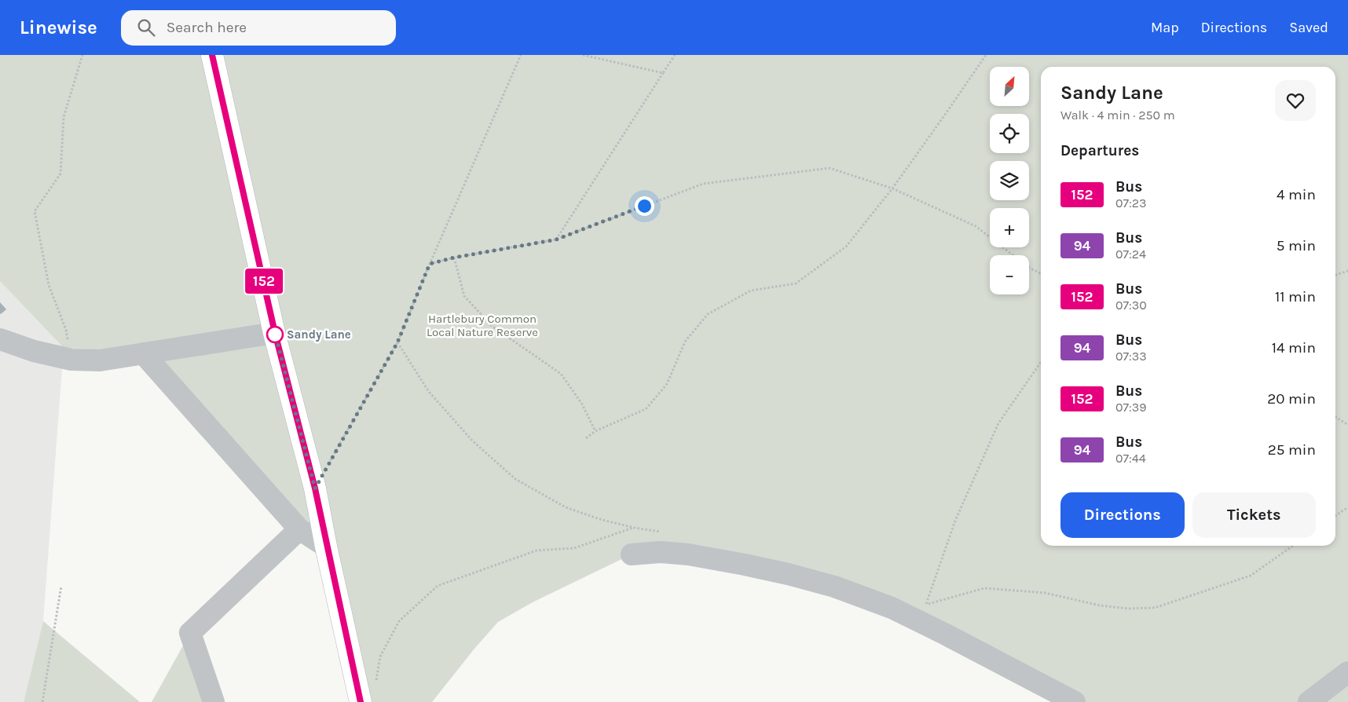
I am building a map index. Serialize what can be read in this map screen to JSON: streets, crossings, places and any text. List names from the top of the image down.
{
  "parks": ["Hartlebury Common Local Nature Reserve"],
  "places": ["Sandy Lane"],
  "lines": ["bus line 152"],
  "north": "top right",
  "page": {
    "header": "Linewise",
    "search": "Search here",
    "nav": ["Map", "Directions", "Saved"],
    "on_map": "152",
    "map_buttons": ["+", "−"],
    "heading": [
      ["Sandy Lane", "Walk · 4 min · 250 m"],
      "Departures"
    ],
    "list": [
      {
        "mark": "152",
        "name": "Bus",
        "note": "07:23",
        "value": "4 min"
      },
      {
        "mark": "94",
        "name": "Bus",
        "note": "07:24",
        "value": "5 min"
      },
      {
        "mark": "152",
        "name": "Bus",
        "note": "07:30",
        "value": "11 min"
      },
      {
        "mark": "94",
        "name": "Bus",
        "note": "07:33",
        "value": "14 min"
      },
      {
        "mark": "152",
        "name": "Bus",
        "note": "07:39",
        "value": "20 min"
      },
      {
        "mark": "94",
        "name": "Bus",
        "note": "07:44",
        "value": "25 min"
      }
    ],
    "buttons": ["Directions", "Tickets"]
  }
}
